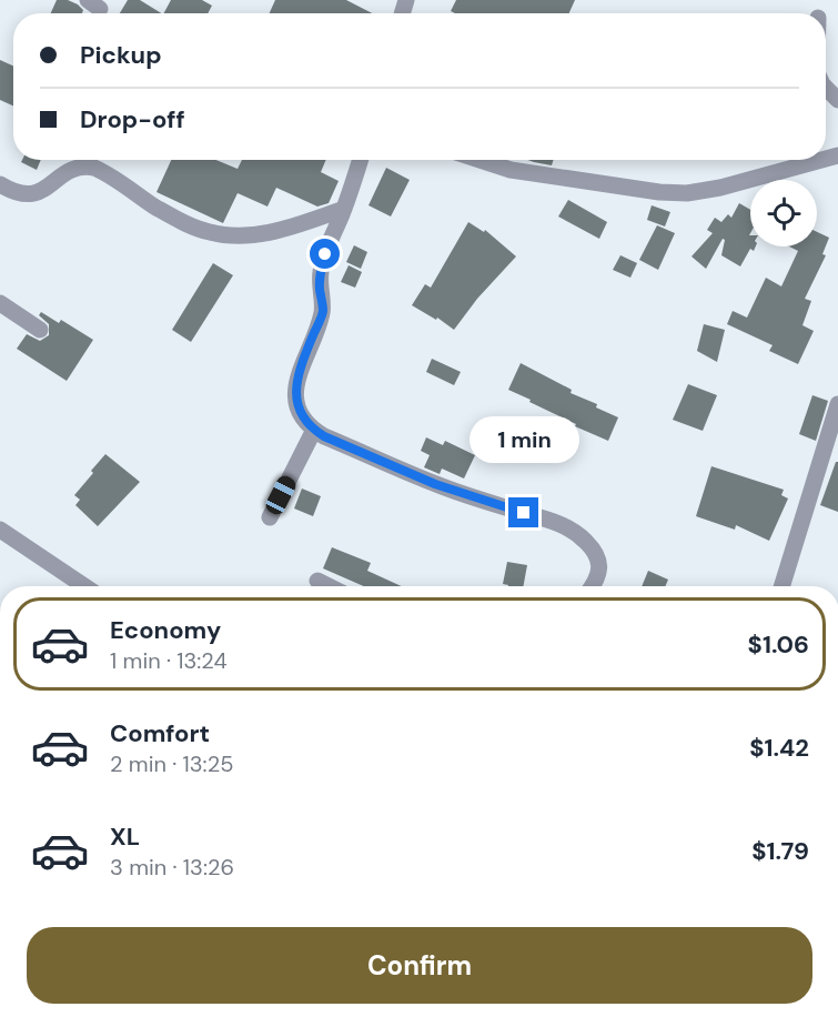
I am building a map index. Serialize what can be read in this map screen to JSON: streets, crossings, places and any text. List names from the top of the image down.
{
  "page": {
    "banner": ["Pickup", "Drop-off"],
    "bubble": "1 min",
    "list": [
      {
        "name": "Economy",
        "note": "1 min · 13:24",
        "value": "$1.06"
      },
      {
        "name": "Comfort",
        "note": "2 min · 13:25",
        "value": "$1.42"
      },
      {
        "name": "XL",
        "note": "3 min · 13:26",
        "value": "$1.79"
      }
    ],
    "buttons": "Confirm"
  }
}
